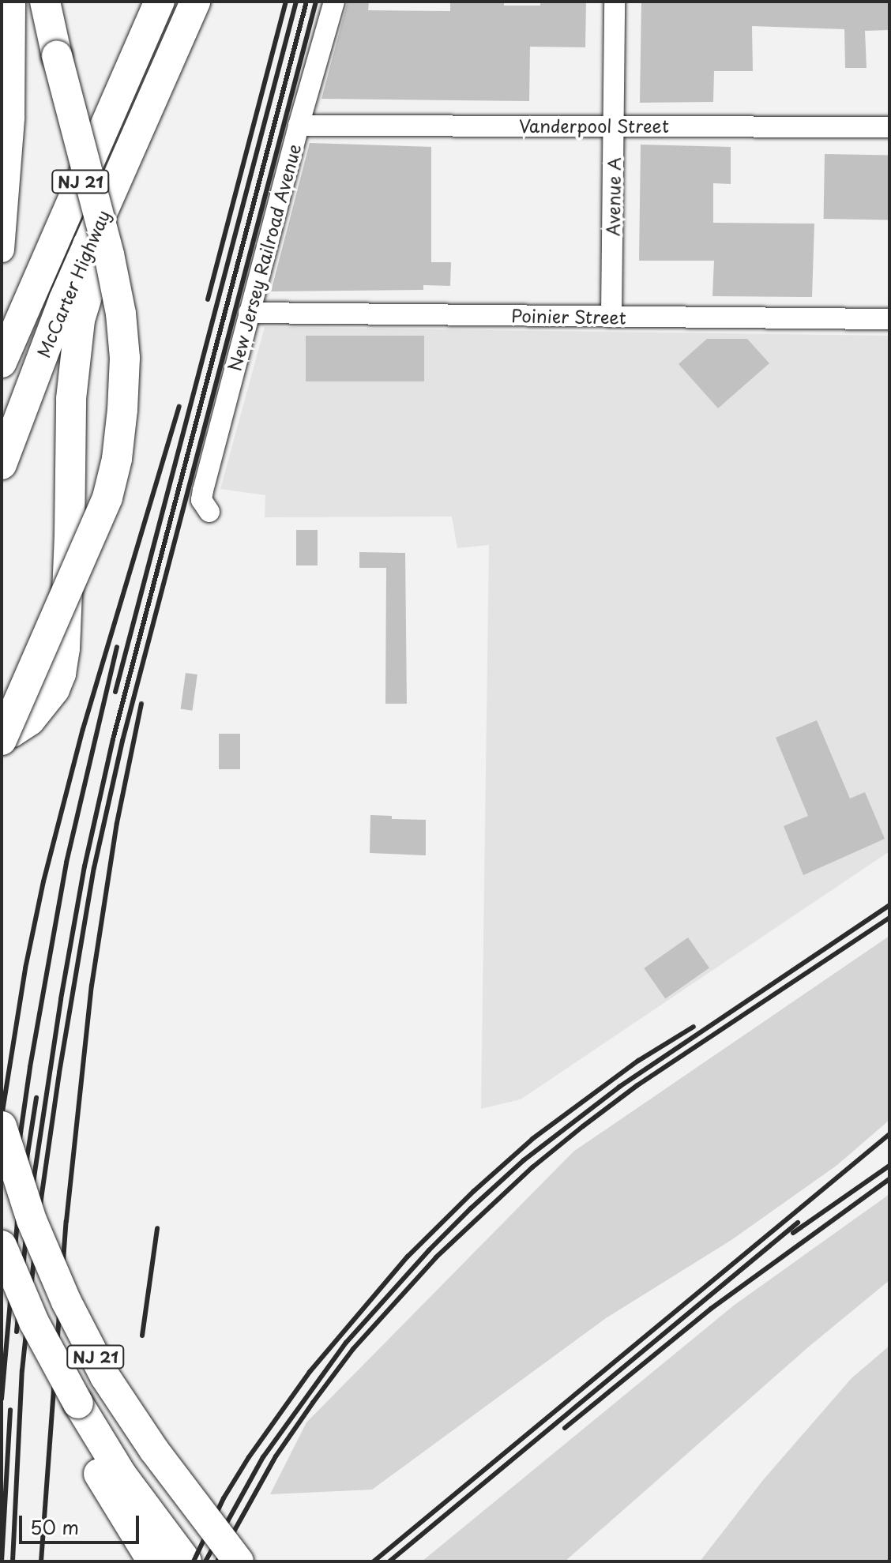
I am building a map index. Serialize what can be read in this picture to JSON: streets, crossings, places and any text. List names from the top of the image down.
{
  "streets": {
    "highway": ["NJ 21", "McCarter Highway"],
    "street": [
      "Vanderpool Street",
      "Avenue A",
      "New Jersey Railroad Avenue",
      "Poinier Street"
    ]
  },
  "crossings": [
    ["Vanderpool Street", "Avenue A"],
    ["Vanderpool Street", "New Jersey Railroad Avenue"],
    ["Avenue A", "Poinier Street"],
    ["New Jersey Railroad Avenue", "Poinier Street"]
  ],
  "scale_bar": "50 m"
}
